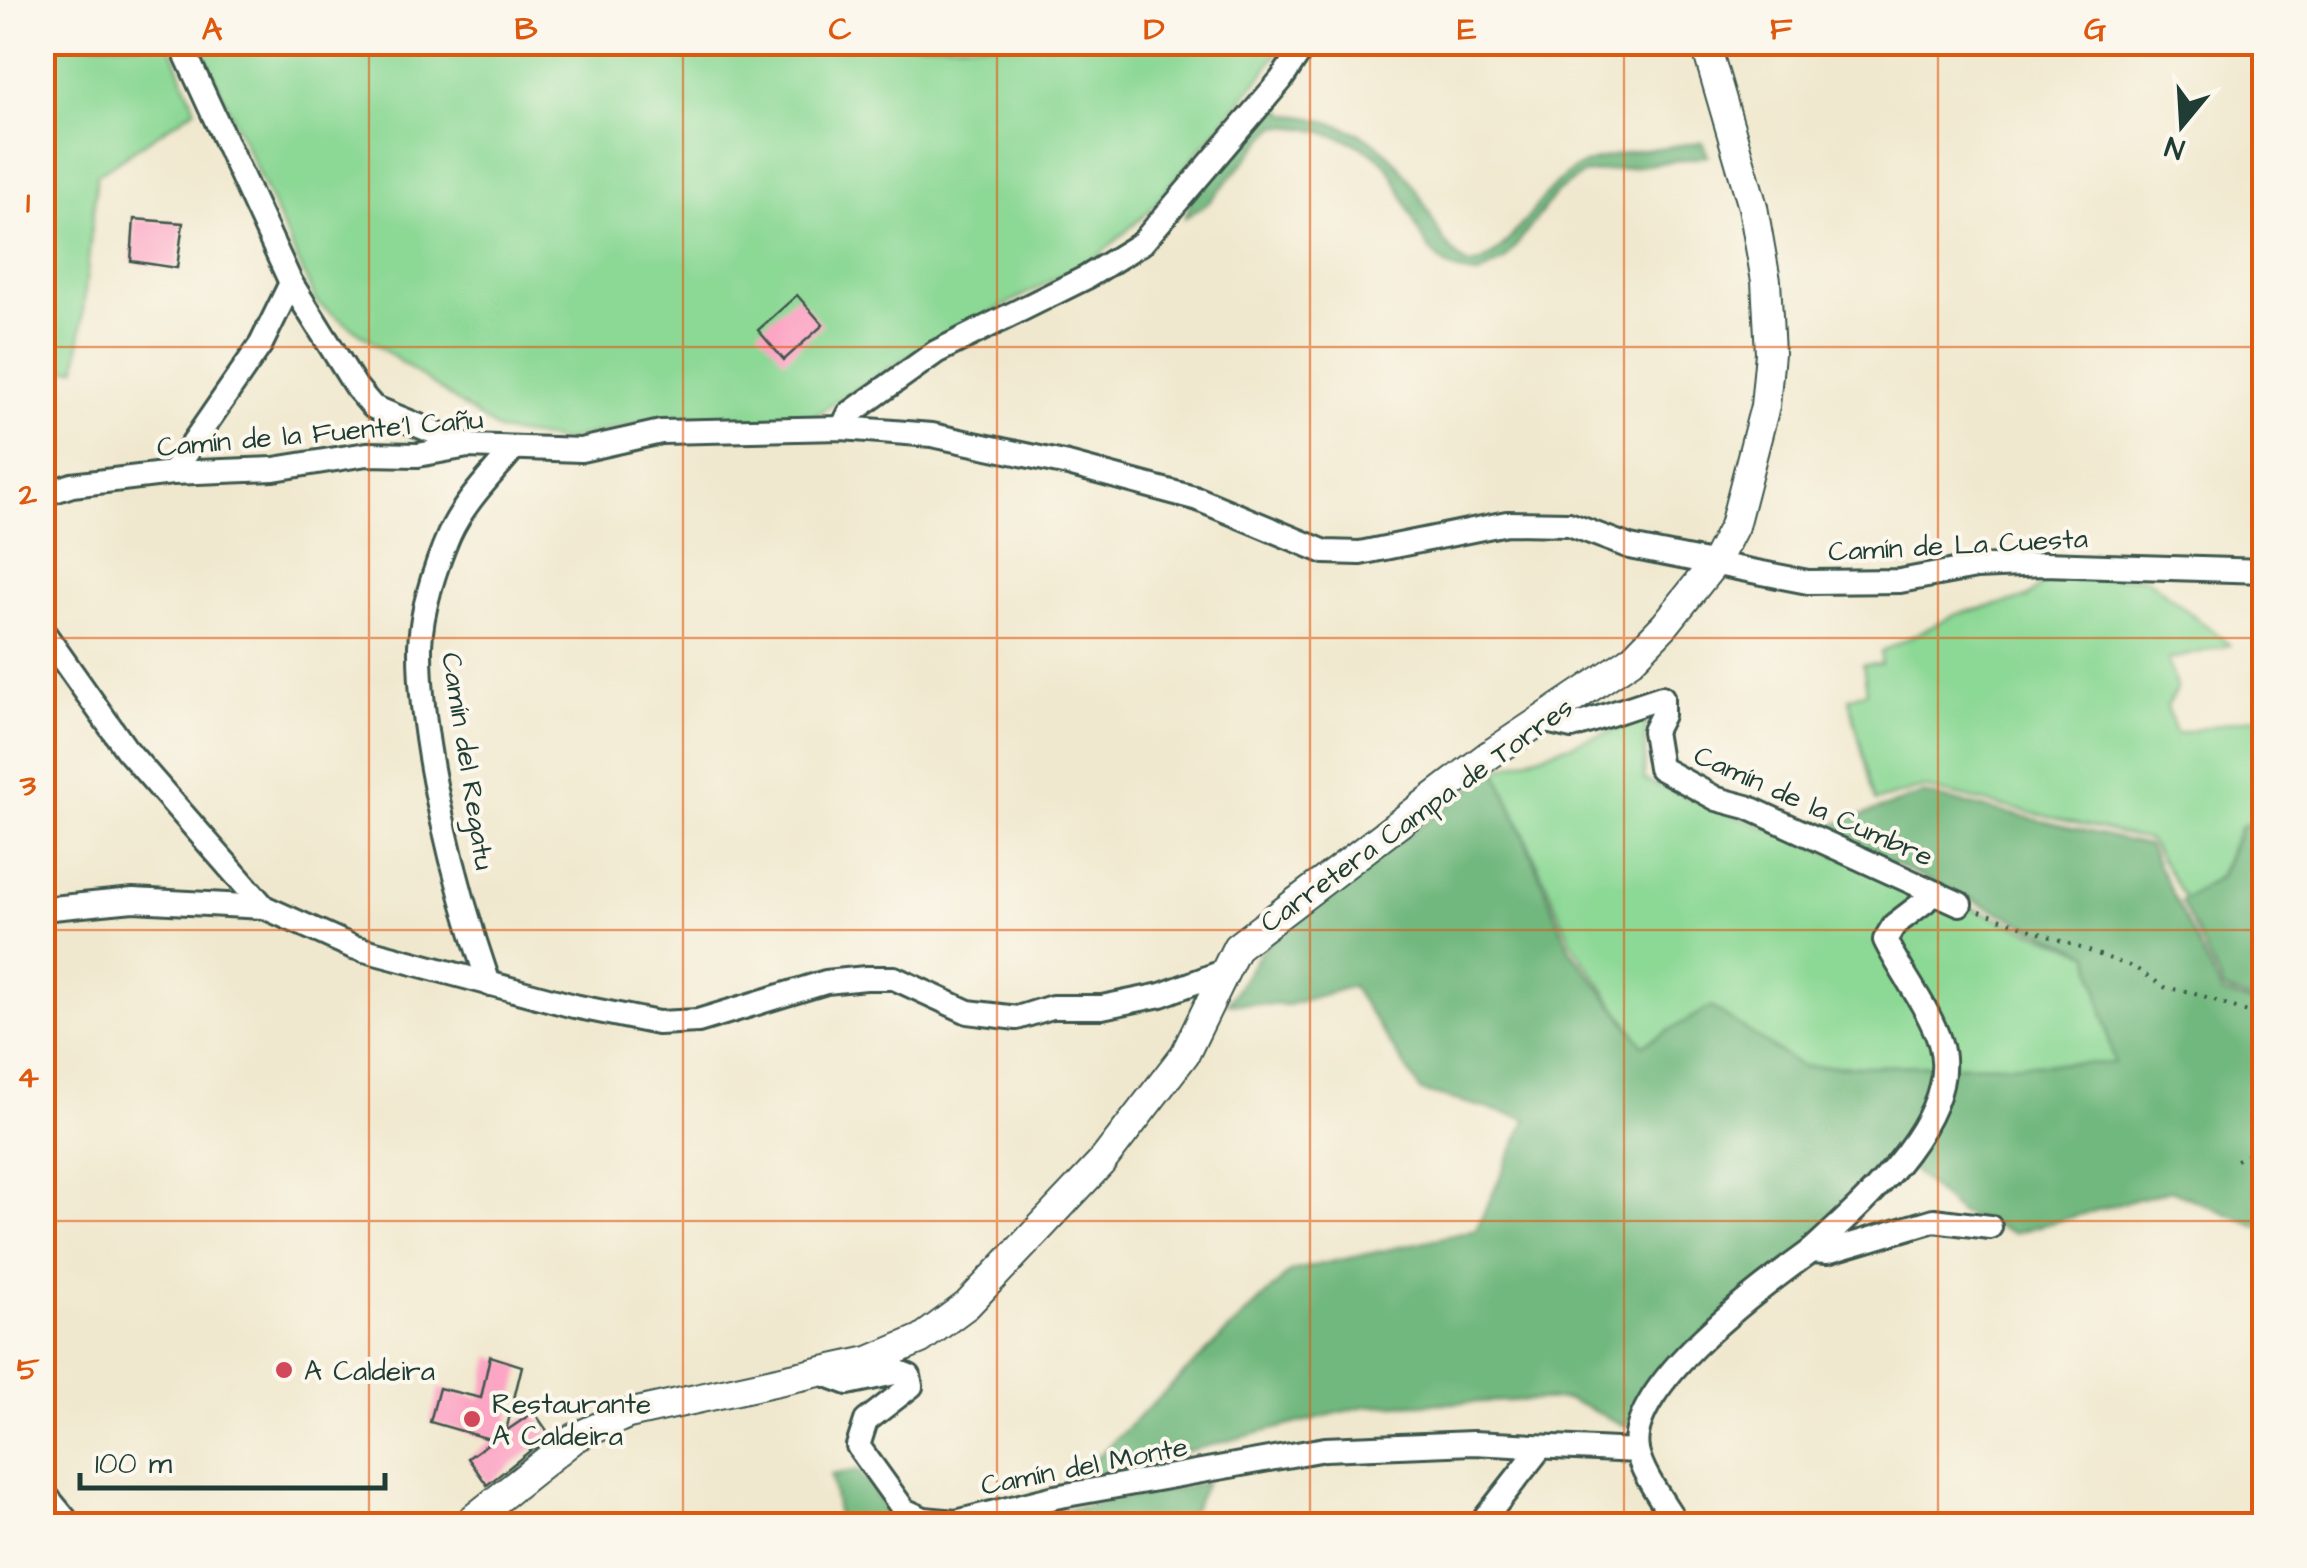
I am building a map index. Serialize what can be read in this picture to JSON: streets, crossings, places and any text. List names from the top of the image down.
{
  "streets": {
    "street": [
      "Camín de la Fuente'l Cañu",
      "Camín de La Cuesta",
      "Camín del Regatu",
      "Camín de la Cumbre",
      "Carretera Campa de Torres",
      "Camín del Monte"
    ]
  },
  "crossings": [
    ["Camín de la Fuente'l Cañu", "Camín de La Cuesta"],
    ["Camín de la Fuente'l Cañu", "Camín del Regatu"],
    ["Camín de la Fuente'l Cañu", "Carretera Campa de Torres"],
    ["Camín de La Cuesta", "Carretera Campa de Torres"],
    ["Camín de la Cumbre", "Carretera Campa de Torres"],
    ["Carretera Campa de Torres", "Camín del Monte"]
  ],
  "places": ["A Caldeira", "Restaurante A Caldeira"],
  "scale_bar": "100 m",
  "north": "bottom",
  "grid": {
    "columns": [
      "A",
      "B",
      "C",
      "D",
      "E",
      "F",
      "G"
    ],
    "rows": [
      "1",
      "2",
      "3",
      "4",
      "5"
    ]
  }
}
